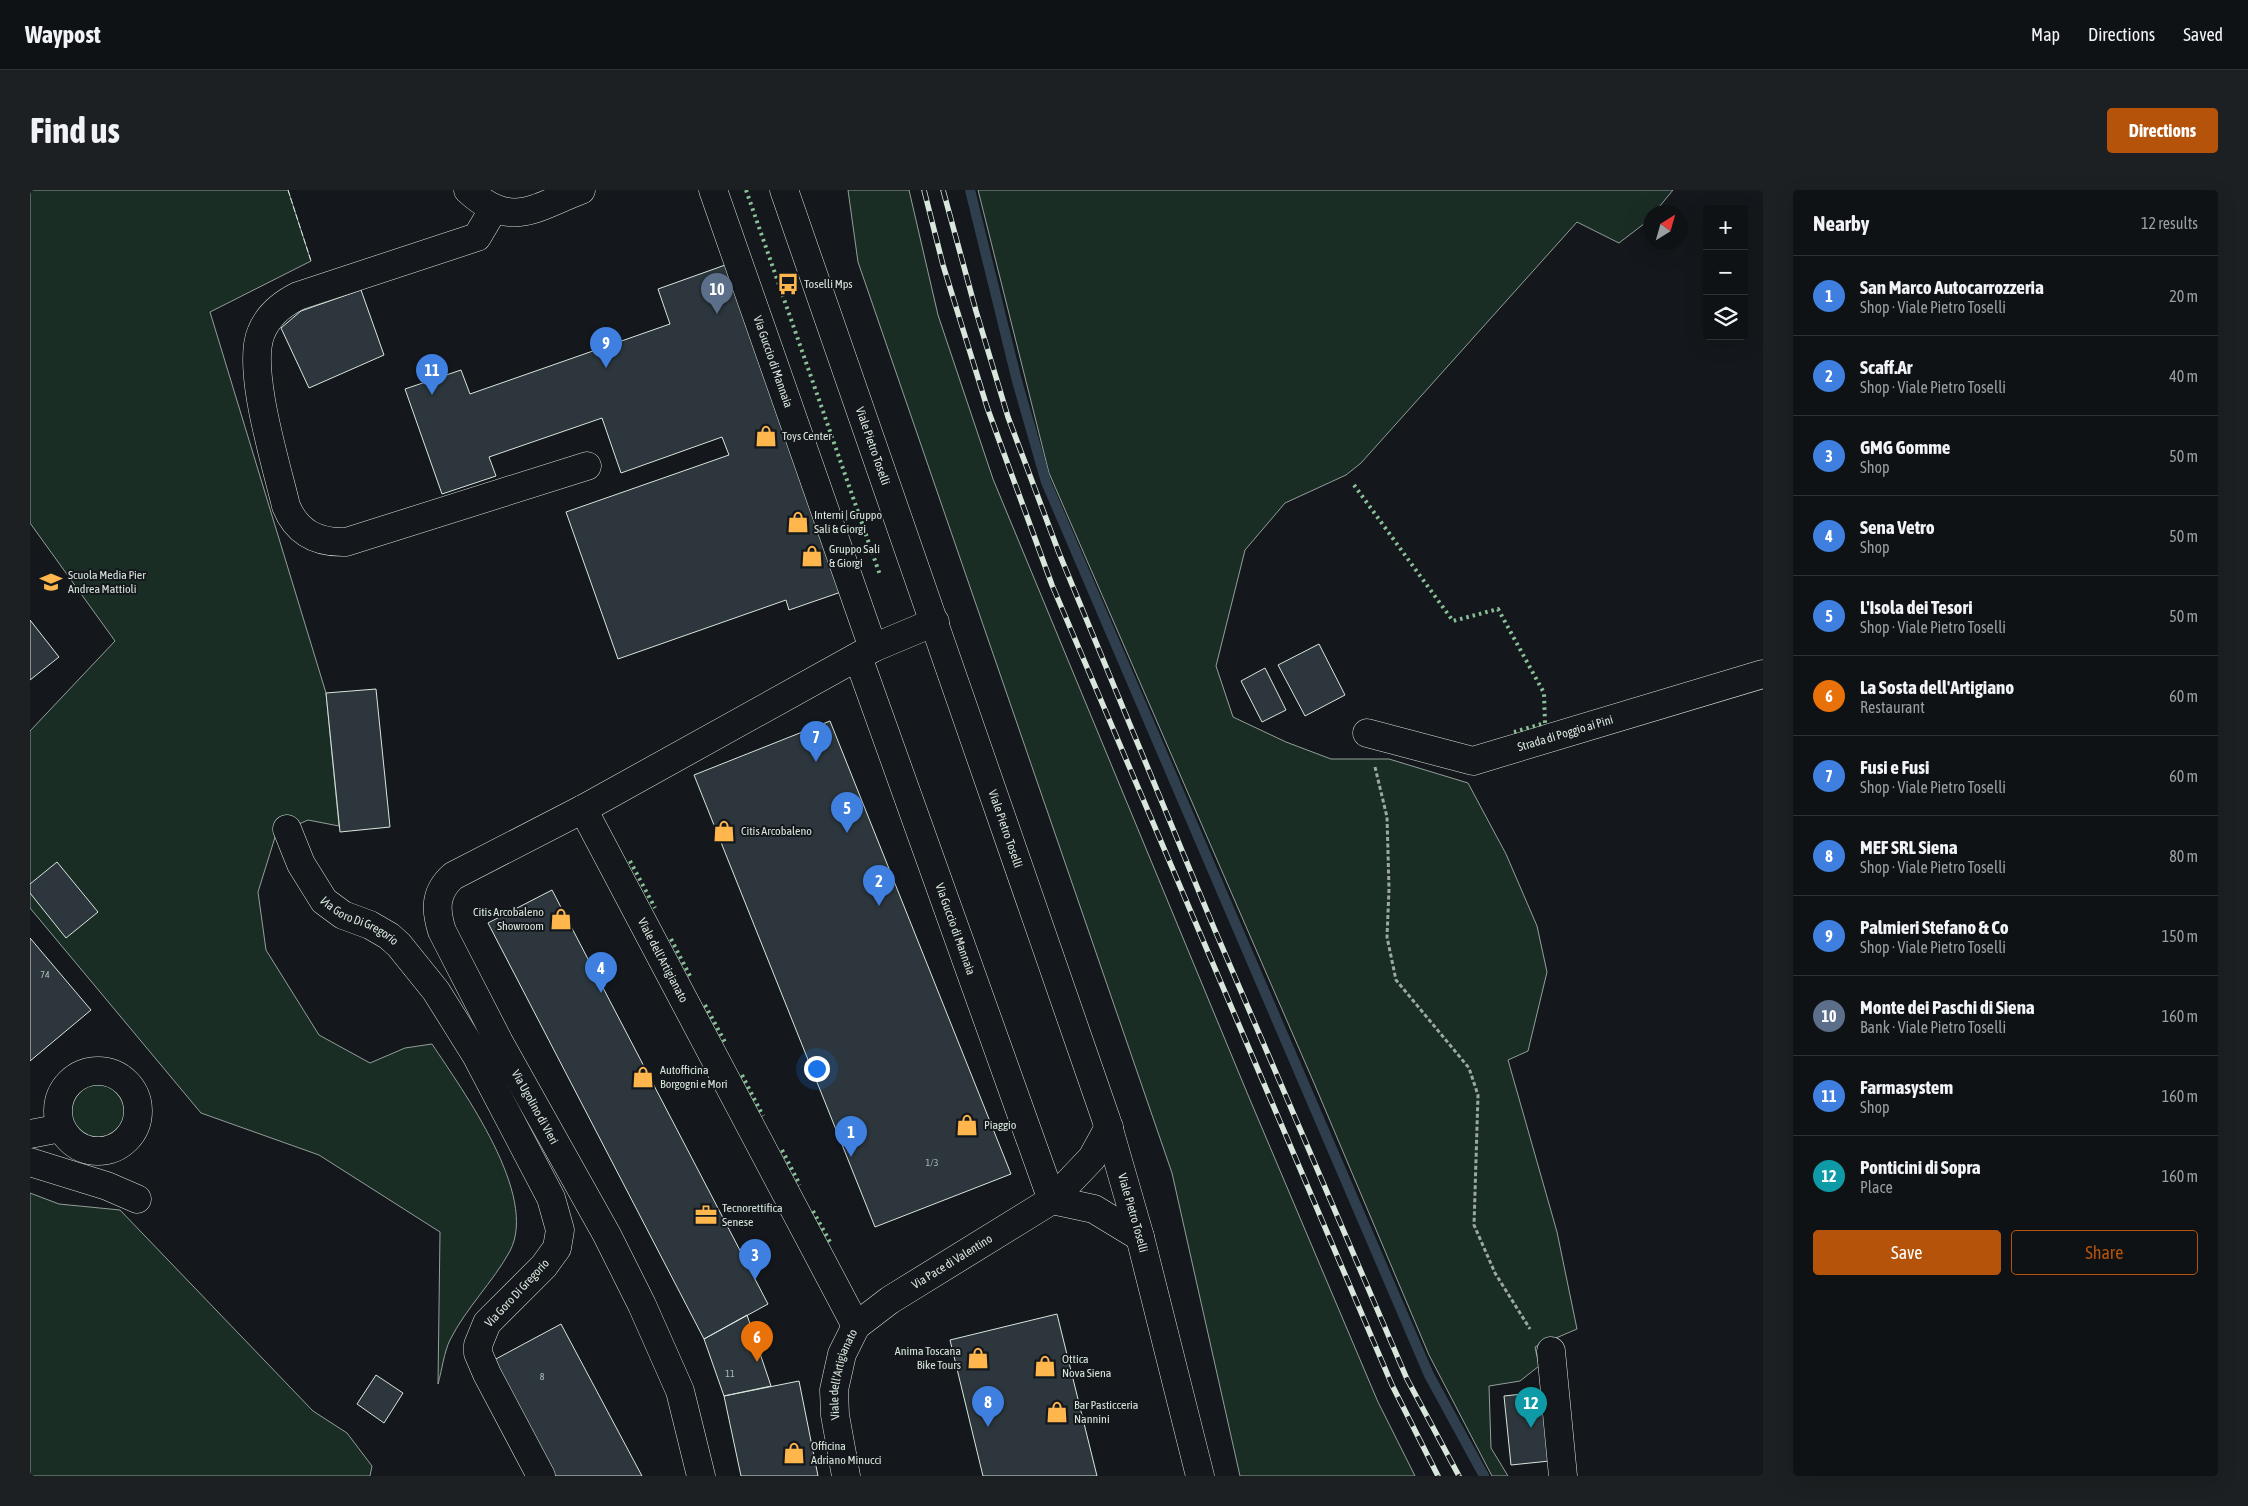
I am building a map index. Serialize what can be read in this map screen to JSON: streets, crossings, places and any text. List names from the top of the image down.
{
  "streets": {
    "main road": [
      "Via Guccio di Mannaia",
      "Viale Pietro Toselli",
      "Strada di Poggio ai Pini",
      "Via Goro Di Gregorio",
      "Viale dell'Artigianato",
      "Via Ugolino di Vieri",
      "Via Pace di Valentino"
    ]
  },
  "crossings": [
    ["Via Guccio di Mannaia", "Via Pace di Valentino"],
    ["Viale Pietro Toselli", "Via Pace di Valentino"],
    ["Viale dell'Artigianato", "Via Ugolino di Vieri"],
    ["Viale dell'Artigianato", "Via Pace di Valentino"]
  ],
  "places": {
    "bus stop": ["Toselli Mps"],
    "shop": [
      "Toys Center",
      "Interni | Gruppo Sali & Giorgi",
      "Gruppo Sali & Giorgi",
      "Citis Arcobaleno",
      "Citis Arcobaleno Showroom",
      "Autofficina Borgogni e Mori",
      "Piaggio",
      "Anima Toscana Bike Tours",
      "Ottica Nova Siena",
      "Bar Pasticceria Nannini",
      "Officina Adriano Minucci"
    ],
    "school or university": ["Scuola Media Pier Andrea Mattioli"],
    "office": ["Tecnorettifica Senese"]
  },
  "house_numbers": [
    "74",
    "1/3",
    "11",
    "8"
  ],
  "north": "top right",
  "page": {
    "header": "Waypost",
    "nav": ["Map", "Directions", "Saved"],
    "buttons": [
      "Directions",
      ["Save", "Share"]
    ],
    "title": "Find us",
    "heading": ["Nearby", "12 results"],
    "map_buttons": ["+", "−"],
    "list": [
      {
        "mark": "1",
        "name": "San Marco Autocarrozzeria",
        "note": "Shop · Viale Pietro Toselli",
        "value": "20 m"
      },
      {
        "mark": "2",
        "name": "Scaff.Ar",
        "note": "Shop · Viale Pietro Toselli",
        "value": "40 m"
      },
      {
        "mark": "3",
        "name": "GMG Gomme",
        "note": "Shop",
        "value": "50 m"
      },
      {
        "mark": "4",
        "name": "Sena Vetro",
        "note": "Shop",
        "value": "50 m"
      },
      {
        "mark": "5",
        "name": "L'Isola dei Tesori",
        "note": "Shop · Viale Pietro Toselli",
        "value": "50 m"
      },
      {
        "mark": "6",
        "name": "La Sosta dell'Artigiano",
        "note": "Restaurant",
        "value": "60 m"
      },
      {
        "mark": "7",
        "name": "Fusi e Fusi",
        "note": "Shop · Viale Pietro Toselli",
        "value": "60 m"
      },
      {
        "mark": "8",
        "name": "MEF SRL Siena",
        "note": "Shop · Viale Pietro Toselli",
        "value": "80 m"
      },
      {
        "mark": "9",
        "name": "Palmieri Stefano & Co",
        "note": "Shop · Viale Pietro Toselli",
        "value": "150 m"
      },
      {
        "mark": "10",
        "name": "Monte dei Paschi di Siena",
        "note": "Bank · Viale Pietro Toselli",
        "value": "160 m"
      },
      {
        "mark": "11",
        "name": "Farmasystem",
        "note": "Shop",
        "value": "160 m"
      },
      {
        "mark": "12",
        "name": "Ponticini di Sopra",
        "note": "Place",
        "value": "160 m"
      }
    ],
    "pins": [
      "10",
      "9",
      "11",
      "7",
      "5",
      "2",
      "4",
      "1",
      "3",
      "6",
      "8",
      "12"
    ]
  }
}
